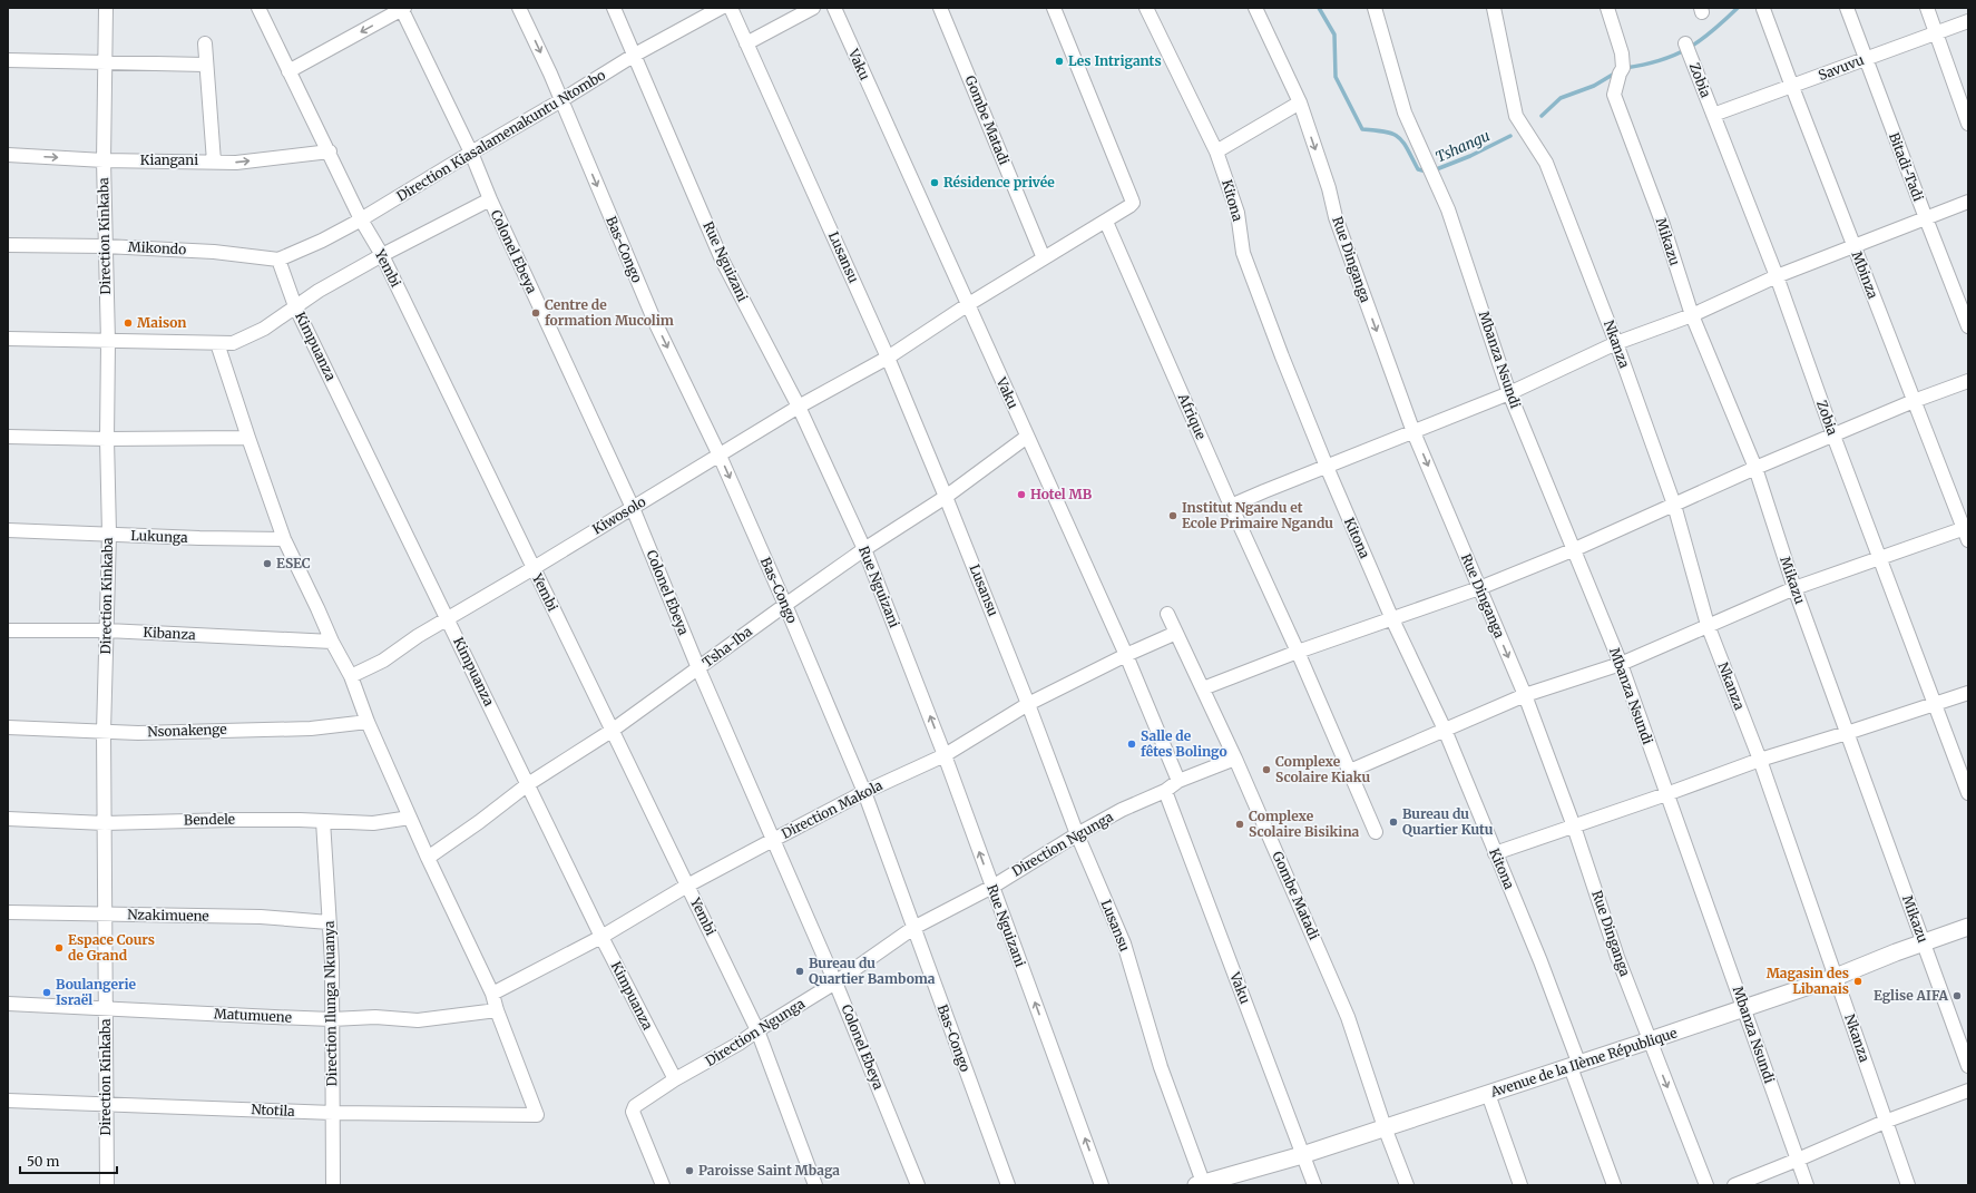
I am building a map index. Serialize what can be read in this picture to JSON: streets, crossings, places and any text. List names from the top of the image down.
{
  "streets": {
    "street": [
      "Vaku",
      "Savuvu",
      "Zobia",
      "Gombe Matadi",
      "Direction Kiasalamenakuntu Ntombo",
      "Kiangani",
      "Bitadi-Tadi",
      "Kitona",
      "Direction Kinkaba",
      "Mikazu",
      "Mikondo",
      "Bas-Congo",
      "Colonel Ebeya",
      "Lusansu",
      "Rue Dinganga",
      "Rue Nguizani",
      "Yembi",
      "Mbinza",
      "Nkanza",
      "Kimpuanza",
      "Mbanza Nsundi",
      "Afrique",
      "Kiwosolo",
      "Lukunga",
      "Kibanza",
      "Tsha-Iba",
      "Nsonakenge",
      "Direction Makola",
      "Bendele",
      "Direction Ngunga",
      "Nzakimuene",
      "Direction Ilunga Nkuanya",
      "Matumuene",
      "Avenue de la IIème République",
      "Ntotila"
    ]
  },
  "crossings": [
    ["Vaku", "Kiwosolo"],
    ["Vaku", "Tsha-Iba"],
    ["Vaku", "Direction Makola"],
    ["Vaku", "Direction Ngunga"],
    ["Vaku", "Avenue de la IIème République"],
    ["Savuvu", "Zobia"],
    ["Savuvu", "Bitadi-Tadi"],
    ["Savuvu", "Mbinza"],
    ["Gombe Matadi", "Kiwosolo"],
    ["Gombe Matadi", "Direction Makola"],
    ["Gombe Matadi", "Direction Ngunga"],
    ["Gombe Matadi", "Avenue de la IIème République"],
    ["Direction Kiasalamenakuntu Ntombo", "Mikondo"],
    ["Direction Kiasalamenakuntu Ntombo", "Bas-Congo"],
    ["Direction Kiasalamenakuntu Ntombo", "Colonel Ebeya"],
    ["Direction Kiasalamenakuntu Ntombo", "Rue Nguizani"],
    ["Direction Kiasalamenakuntu Ntombo", "Yembi"],
    ["Direction Kiasalamenakuntu Ntombo", "Kimpuanza"],
    ["Kiangani", "Direction Kinkaba"],
    ["Kiangani", "Yembi"],
    ["Kitona", "Avenue de la IIème République"],
    ["Direction Kinkaba", "Mikondo"],
    ["Direction Kinkaba", "Lukunga"],
    ["Direction Kinkaba", "Kibanza"],
    ["Direction Kinkaba", "Nsonakenge"],
    ["Direction Kinkaba", "Bendele"],
    ["Direction Kinkaba", "Nzakimuene"],
    ["Direction Kinkaba", "Matumuene"],
    ["Direction Kinkaba", "Ntotila"],
    ["Mikazu", "Avenue de la IIème République"],
    ["Mikondo", "Kimpuanza"],
    ["Bas-Congo", "Kiwosolo"],
    ["Bas-Congo", "Tsha-Iba"],
    ["Bas-Congo", "Direction Makola"],
    ["Bas-Congo", "Direction Ngunga"],
    ["Colonel Ebeya", "Kiwosolo"],
    ["Colonel Ebeya", "Tsha-Iba"],
    ["Colonel Ebeya", "Direction Makola"],
    ["Colonel Ebeya", "Direction Ngunga"],
    ["Lusansu", "Kiwosolo"],
    ["Lusansu", "Tsha-Iba"],
    ["Lusansu", "Direction Makola"],
    ["Lusansu", "Direction Ngunga"],
    ["Lusansu", "Avenue de la IIème République"],
    ["Rue Dinganga", "Avenue de la IIème République"],
    ["Rue Nguizani", "Kiwosolo"],
    ["Rue Nguizani", "Tsha-Iba"],
    ["Rue Nguizani", "Direction Makola"],
    ["Rue Nguizani", "Direction Ngunga"],
    ["Yembi", "Kiwosolo"],
    ["Yembi", "Tsha-Iba"],
    ["Yembi", "Direction Makola"],
    ["Yembi", "Direction Ngunga"],
    ["Nkanza", "Avenue de la IIème République"],
    ["Kimpuanza", "Kiwosolo"],
    ["Kimpuanza", "Tsha-Iba"],
    ["Kimpuanza", "Direction Makola"],
    ["Kimpuanza", "Direction Ngunga"],
    ["Mbanza Nsundi", "Avenue de la IIème République"],
    ["Afrique", "Kiwosolo"],
    ["Bendele", "Direction Ilunga Nkuanya"],
    ["Nzakimuene", "Direction Ilunga Nkuanya"],
    ["Direction Ilunga Nkuanya", "Matumuene"],
    ["Direction Ilunga Nkuanya", "Ntotila"],
    ["Matumuene", "Ntotila"]
  ],
  "one_way": ["Bas-Congo", "Rue Dinganga", "Rue Nguizani"],
  "water": ["Tshangu"],
  "places": [
    "Les Intrigants",
    "Résidence privée",
    "Centre de formation Mucolim",
    "Maison",
    "Hotel MB",
    "Institut Ngandu et Ecole Primaire Ngandu",
    "ESEC",
    "Salle de fêtes Bolingo",
    "Complexe Scolaire Kiaku",
    "Bureau du Quartier Kutu",
    "Complexe Scolaire Bisikina",
    "Espace Cours de Grand",
    "Bureau du Quartier Bamboma",
    "Magasin des Libanais",
    "Boulangerie Israël",
    "Eglise AIFA",
    "Paroisse Saint Mbaga"
  ],
  "scale_bar": "50 m"
}
